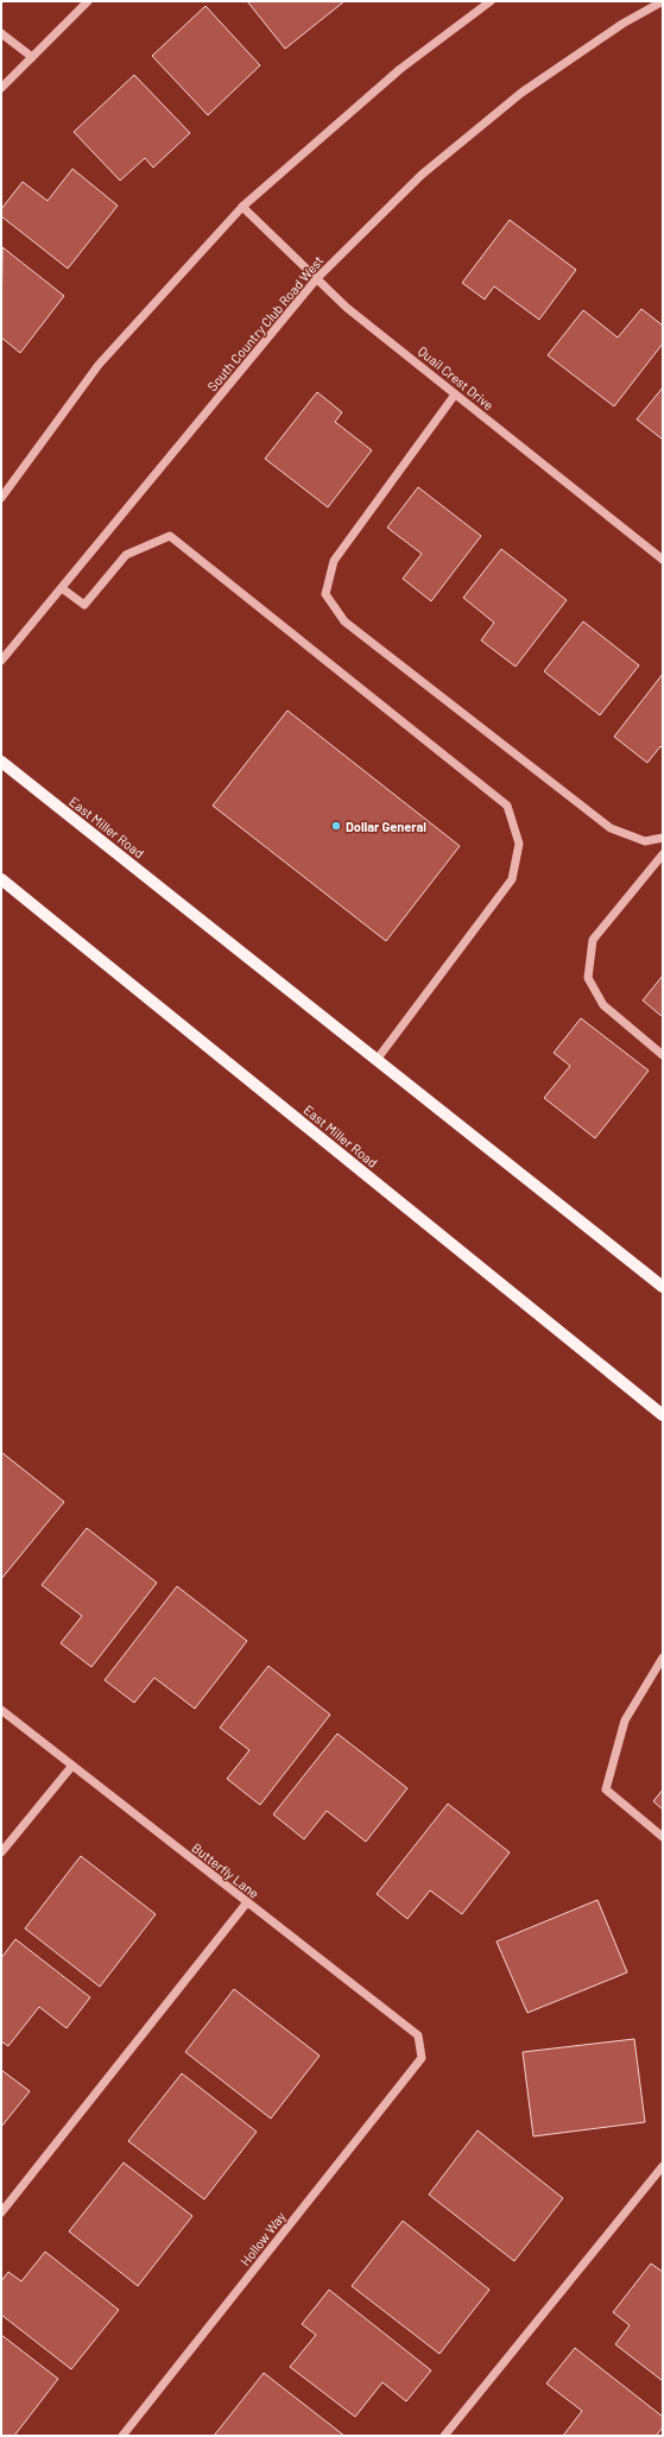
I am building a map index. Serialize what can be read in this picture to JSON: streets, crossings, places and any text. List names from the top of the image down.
{
  "streets": {
    "main road": ["East Miller Road"],
    "street": [
      "South Country Club Road West",
      "Quail Crest Drive",
      "Butterfly Lane",
      "Hollow Way"
    ]
  },
  "crossings": [
    ["South Country Club Road West", "Quail Crest Drive"],
    ["Butterfly Lane", "Hollow Way"]
  ],
  "places": ["Dollar General"]
}
